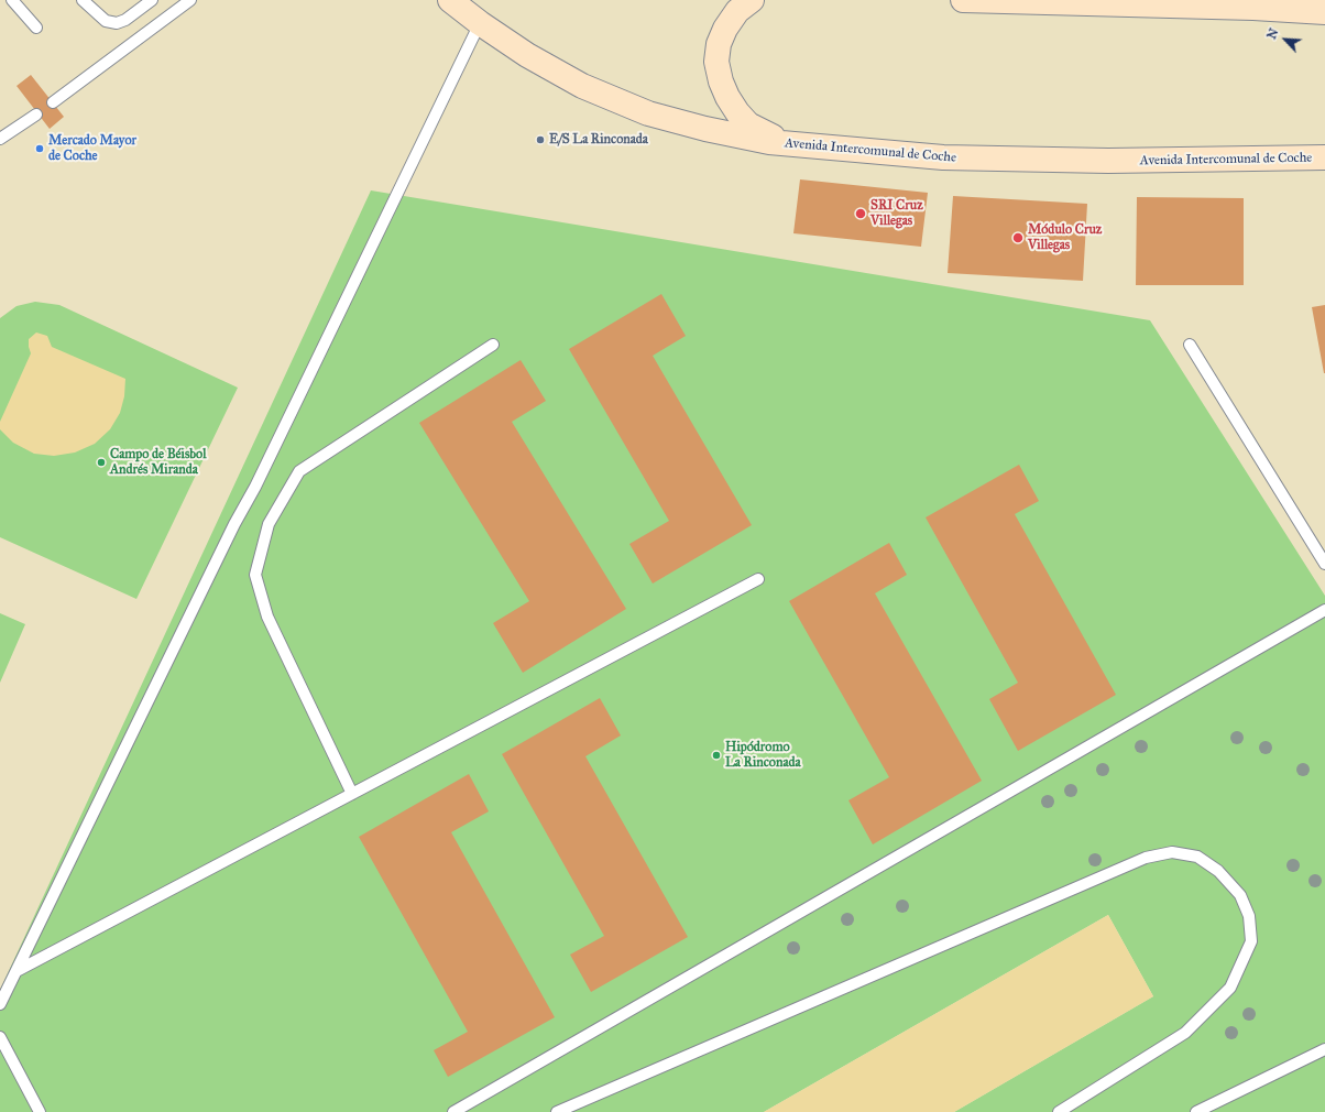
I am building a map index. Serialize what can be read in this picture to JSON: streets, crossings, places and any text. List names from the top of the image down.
{
  "streets": {
    "main road": ["Avenida Intercomunal de Coche"]
  },
  "places": [
    "E/S La Rinconada",
    "Mercado Mayor de Coche",
    "SRI Cruz Villegas",
    "Módulo Cruz Villegas",
    "Campo de Béisbol Andrés Miranda",
    "Hipódromo La Rinconada"
  ],
  "north": "top left"
}
